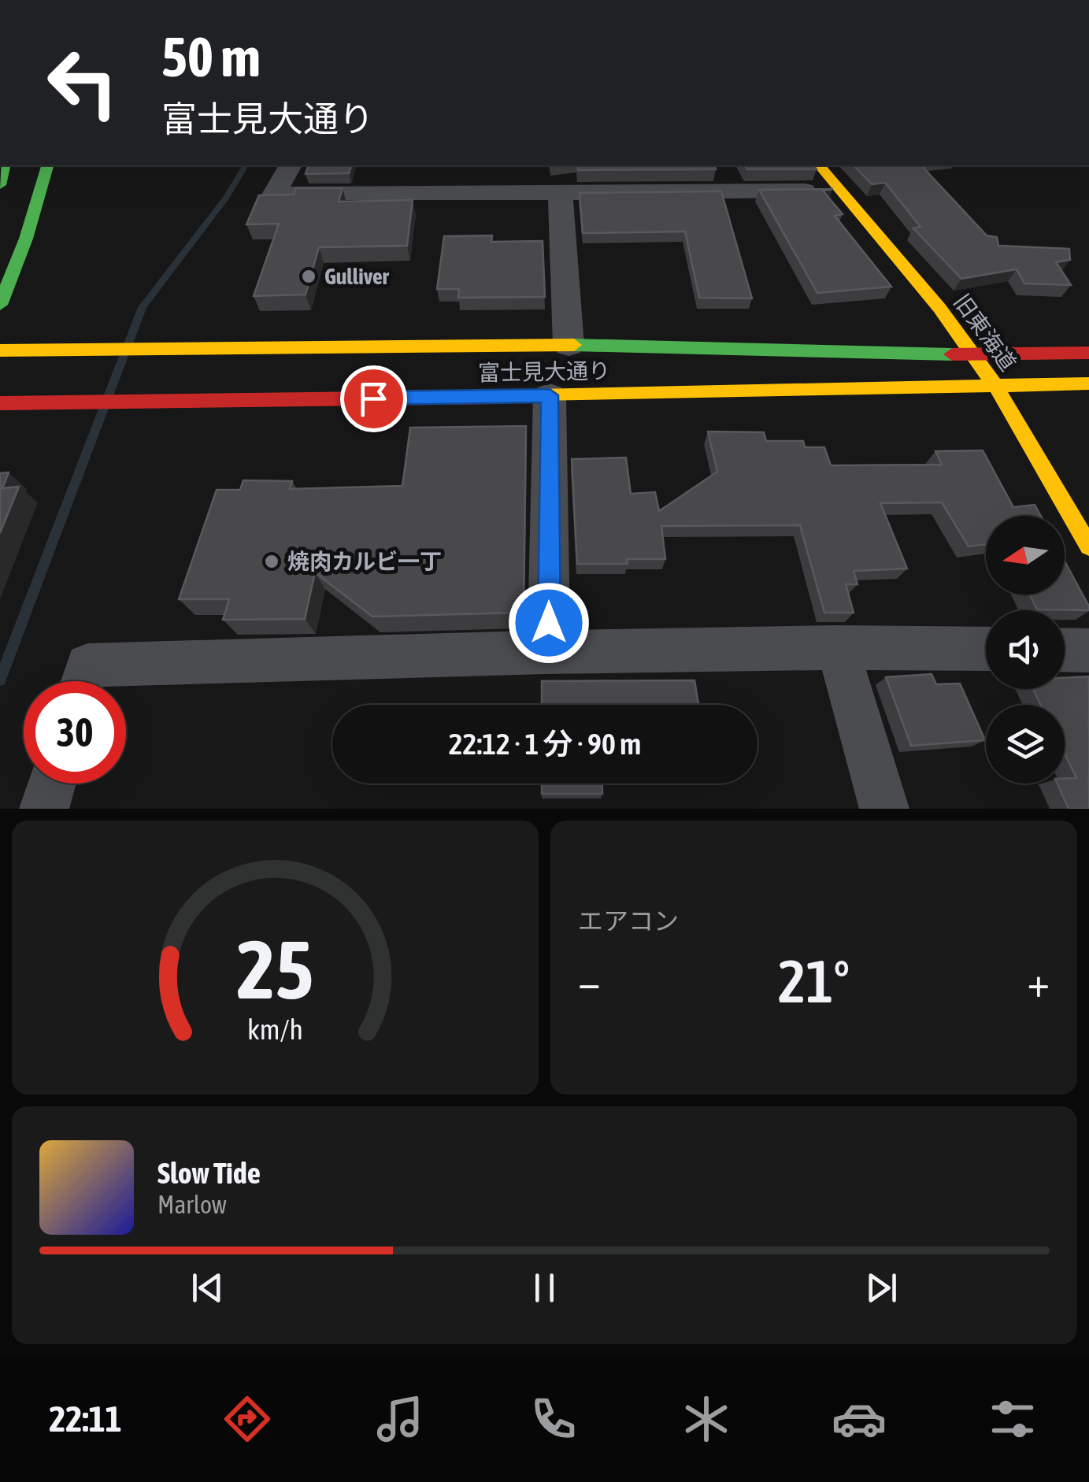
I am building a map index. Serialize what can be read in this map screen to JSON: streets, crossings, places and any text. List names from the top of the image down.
{
  "streets": {
    "street": ["旧東海道", "富士見大通り"]
  },
  "crossings": [
    ["旧東海道", "富士見大通り"]
  ],
  "places": ["Gulliver", "焼肉カルビ一丁"],
  "north": "left",
  "page": {
    "turn": ["50 m", "富士見大通り"],
    "limit": "30",
    "trip": "22:12 · 1 分 · 90 m",
    "tile": "エアコン",
    "heat": ["−", "21°", "+"],
    "song": ["Slow Tide", "Marlow"],
    "tabs": "22:11",
    "gauge": ["25", "km/h"]
  }
}
